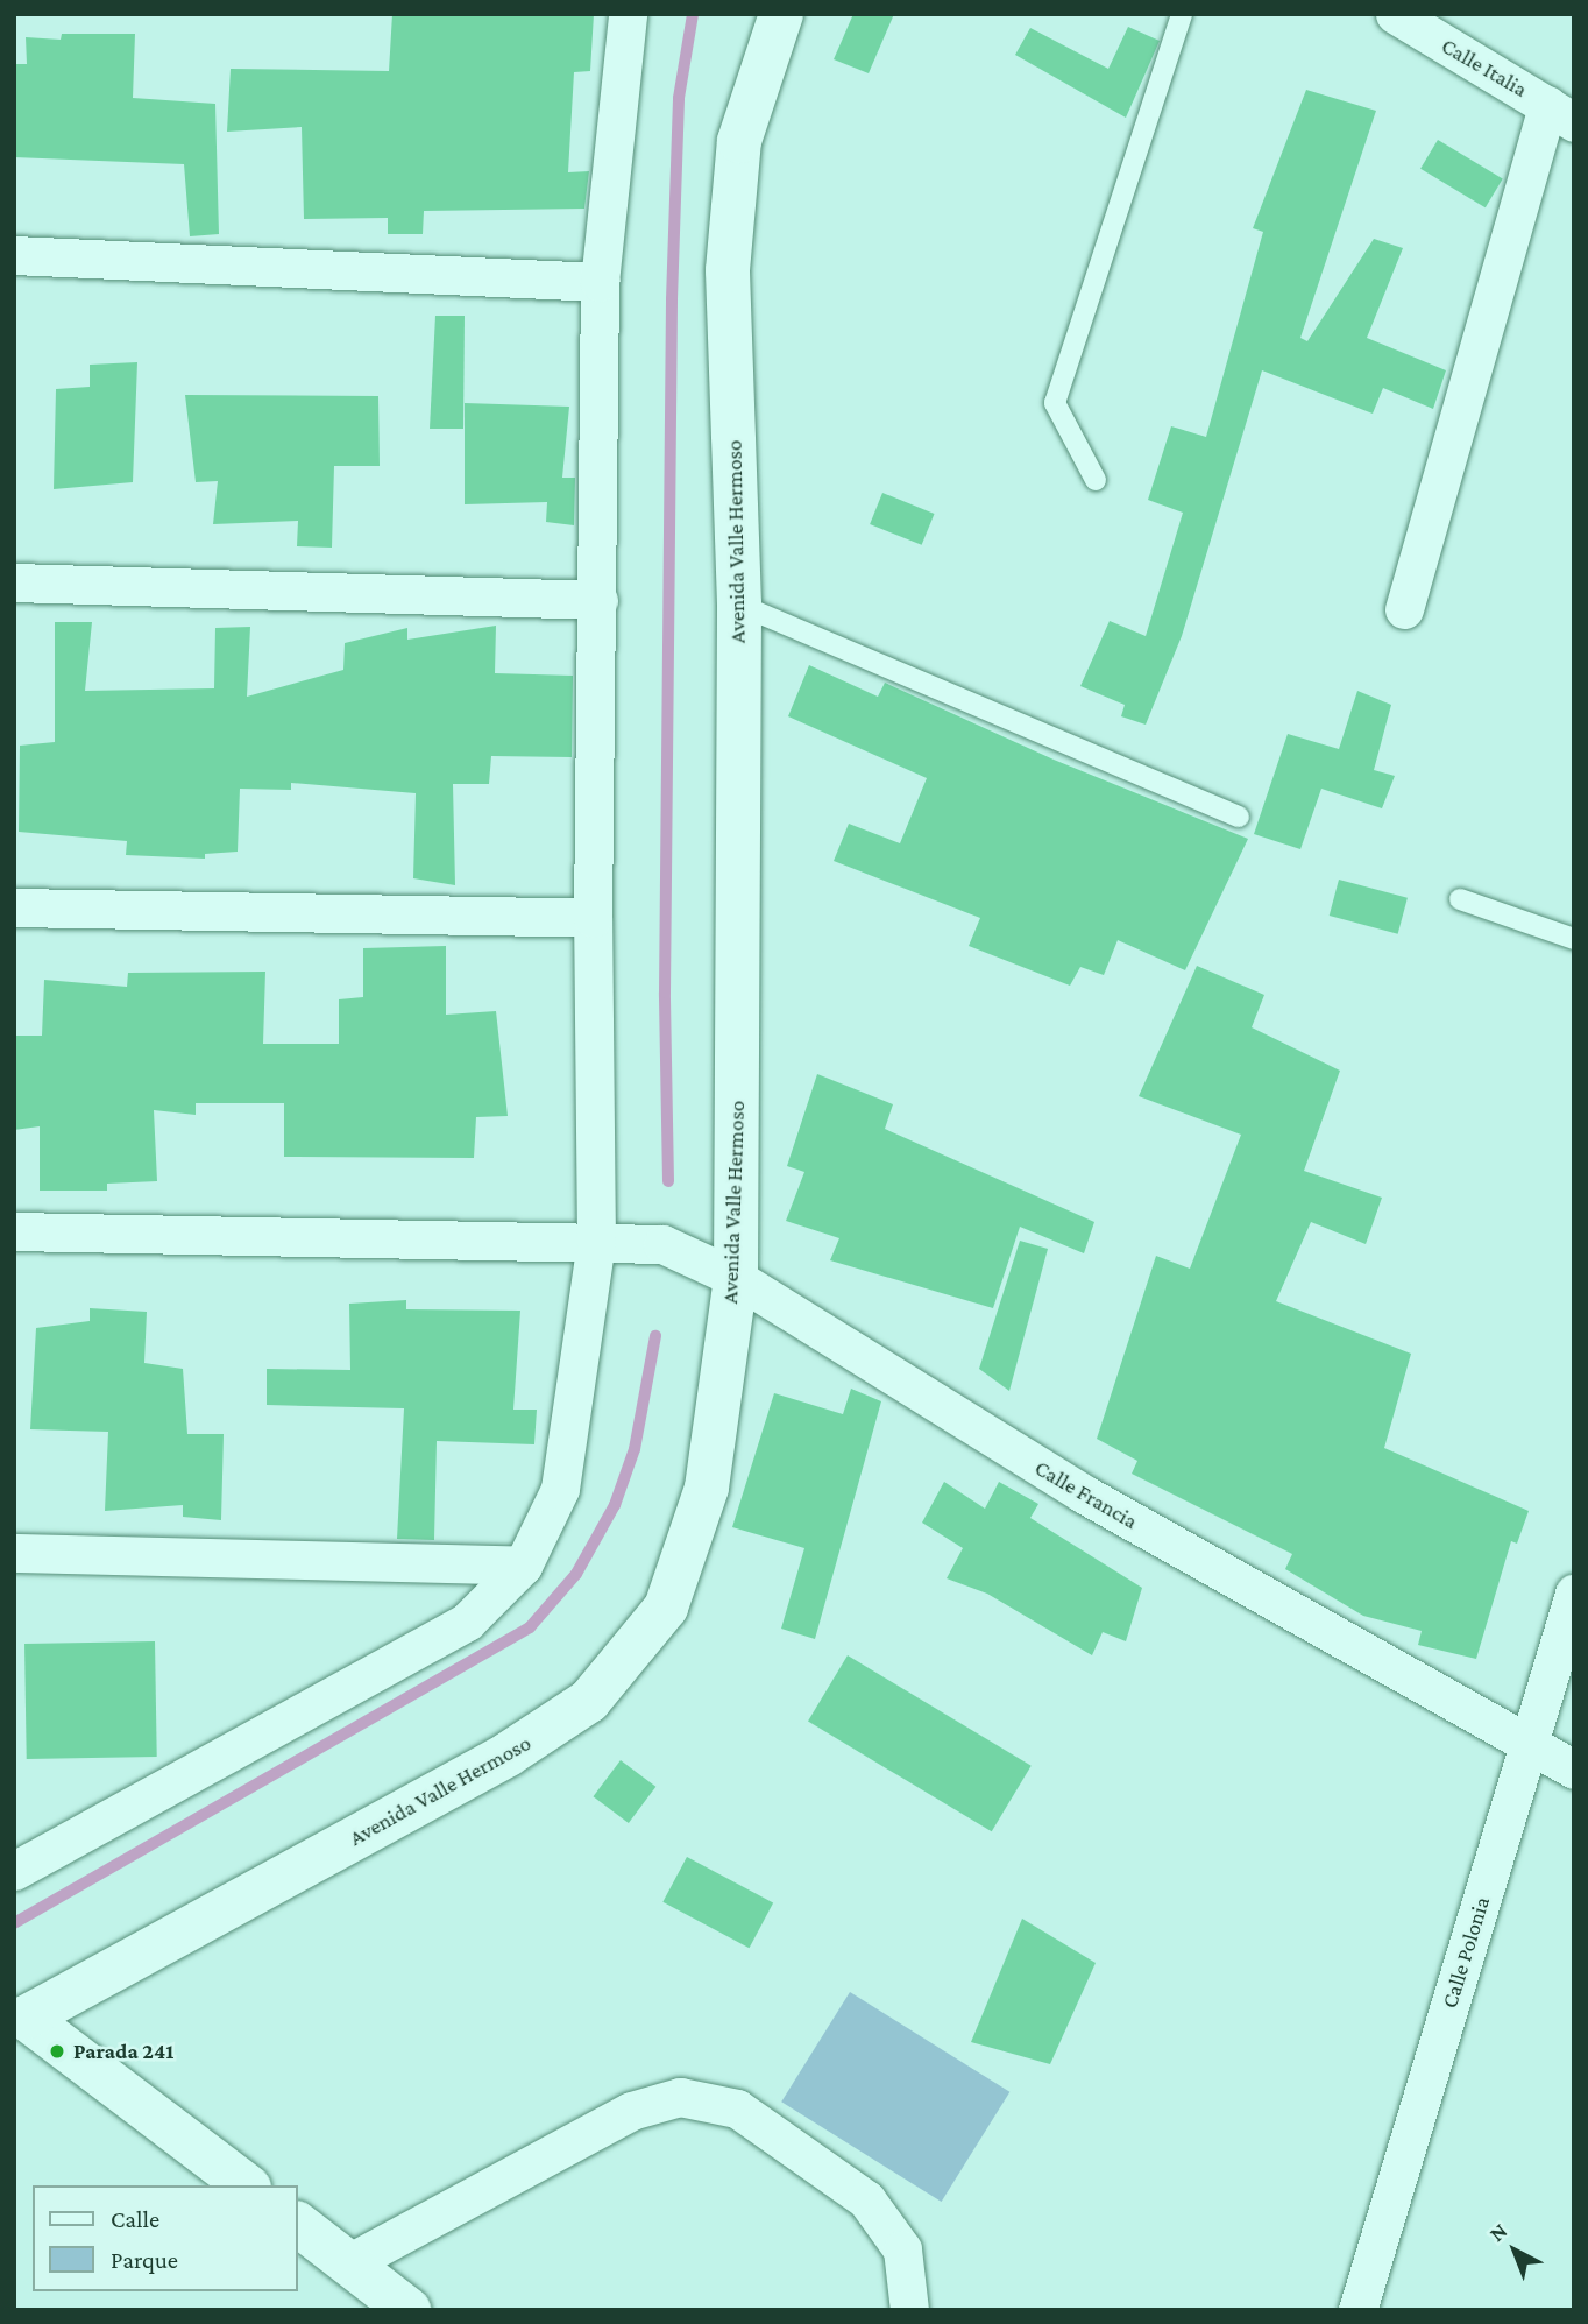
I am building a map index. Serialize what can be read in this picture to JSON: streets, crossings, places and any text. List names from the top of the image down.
{
  "streets": {
    "street": [
      "Calle Italia",
      "Avenida Valle Hermoso",
      "Calle Francia",
      "Calle Polonia"
    ]
  },
  "crossings": [
    ["Avenida Valle Hermoso", "Calle Francia"],
    ["Calle Francia", "Calle Polonia"]
  ],
  "places": ["Parada 241"],
  "legend": ["Calle", "Parque"],
  "north": "top left"
}
